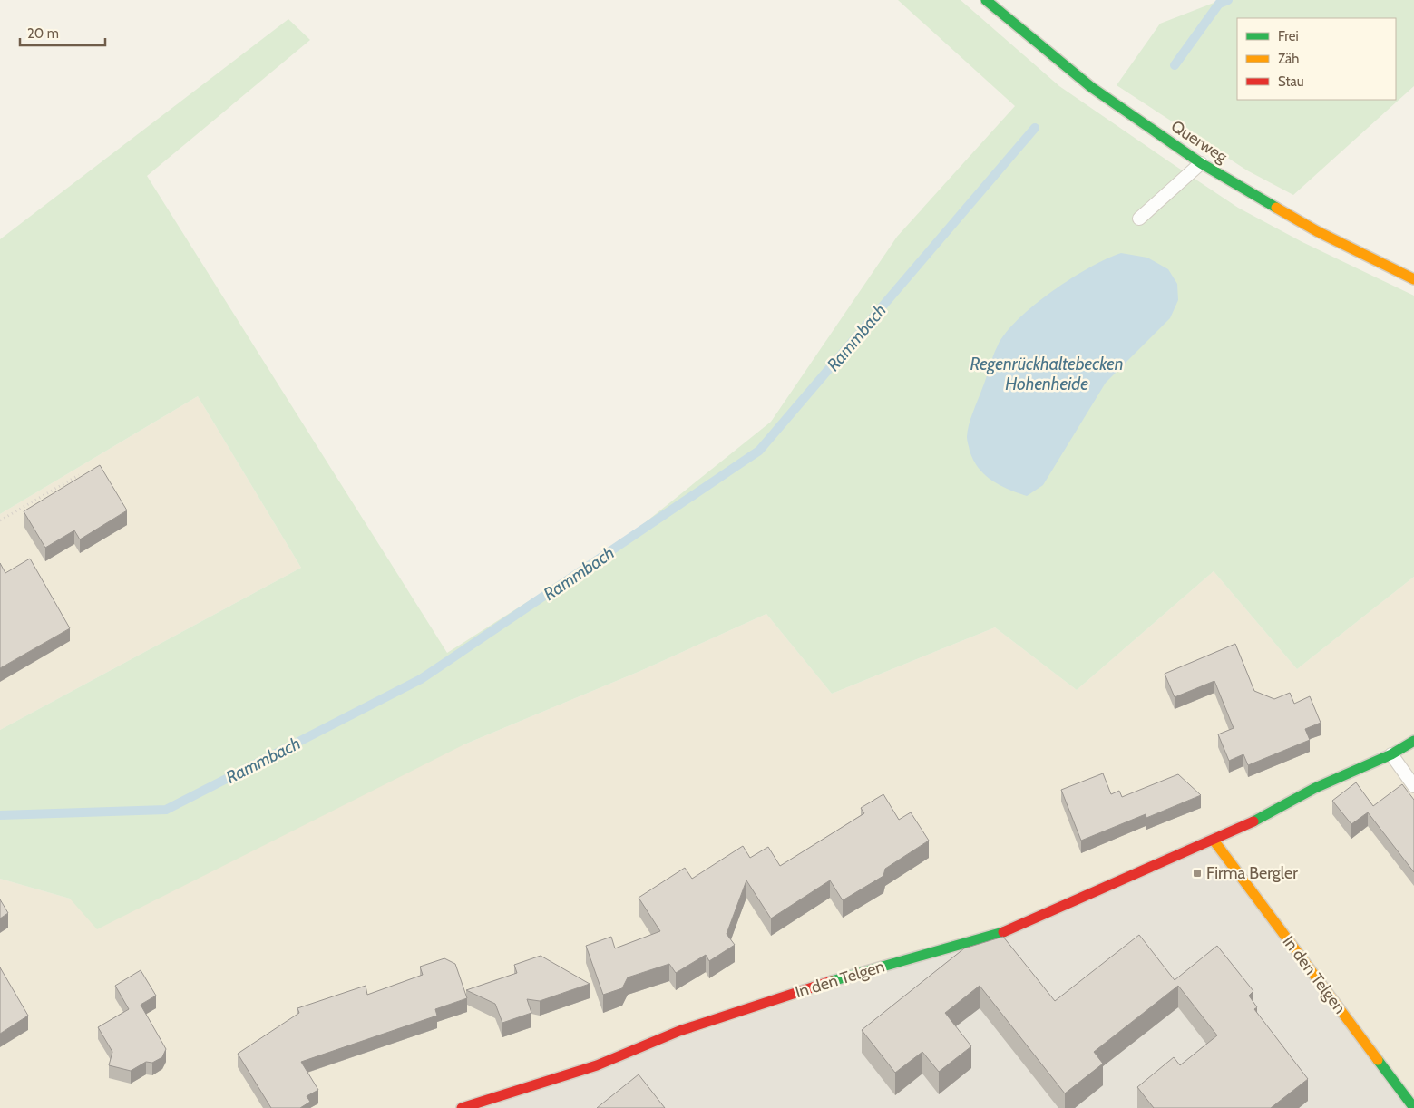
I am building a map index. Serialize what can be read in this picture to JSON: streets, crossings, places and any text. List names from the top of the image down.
{
  "streets": {
    "street": ["Querweg", "In den Telgen"]
  },
  "water": ["Rammbach", "Regenrückhaltebecken Hohenheide"],
  "places": {
    "transit": ["Firma Bergler"]
  },
  "legend": ["Frei", "Zäh", "Stau"],
  "scale_bar": "20 m"
}
